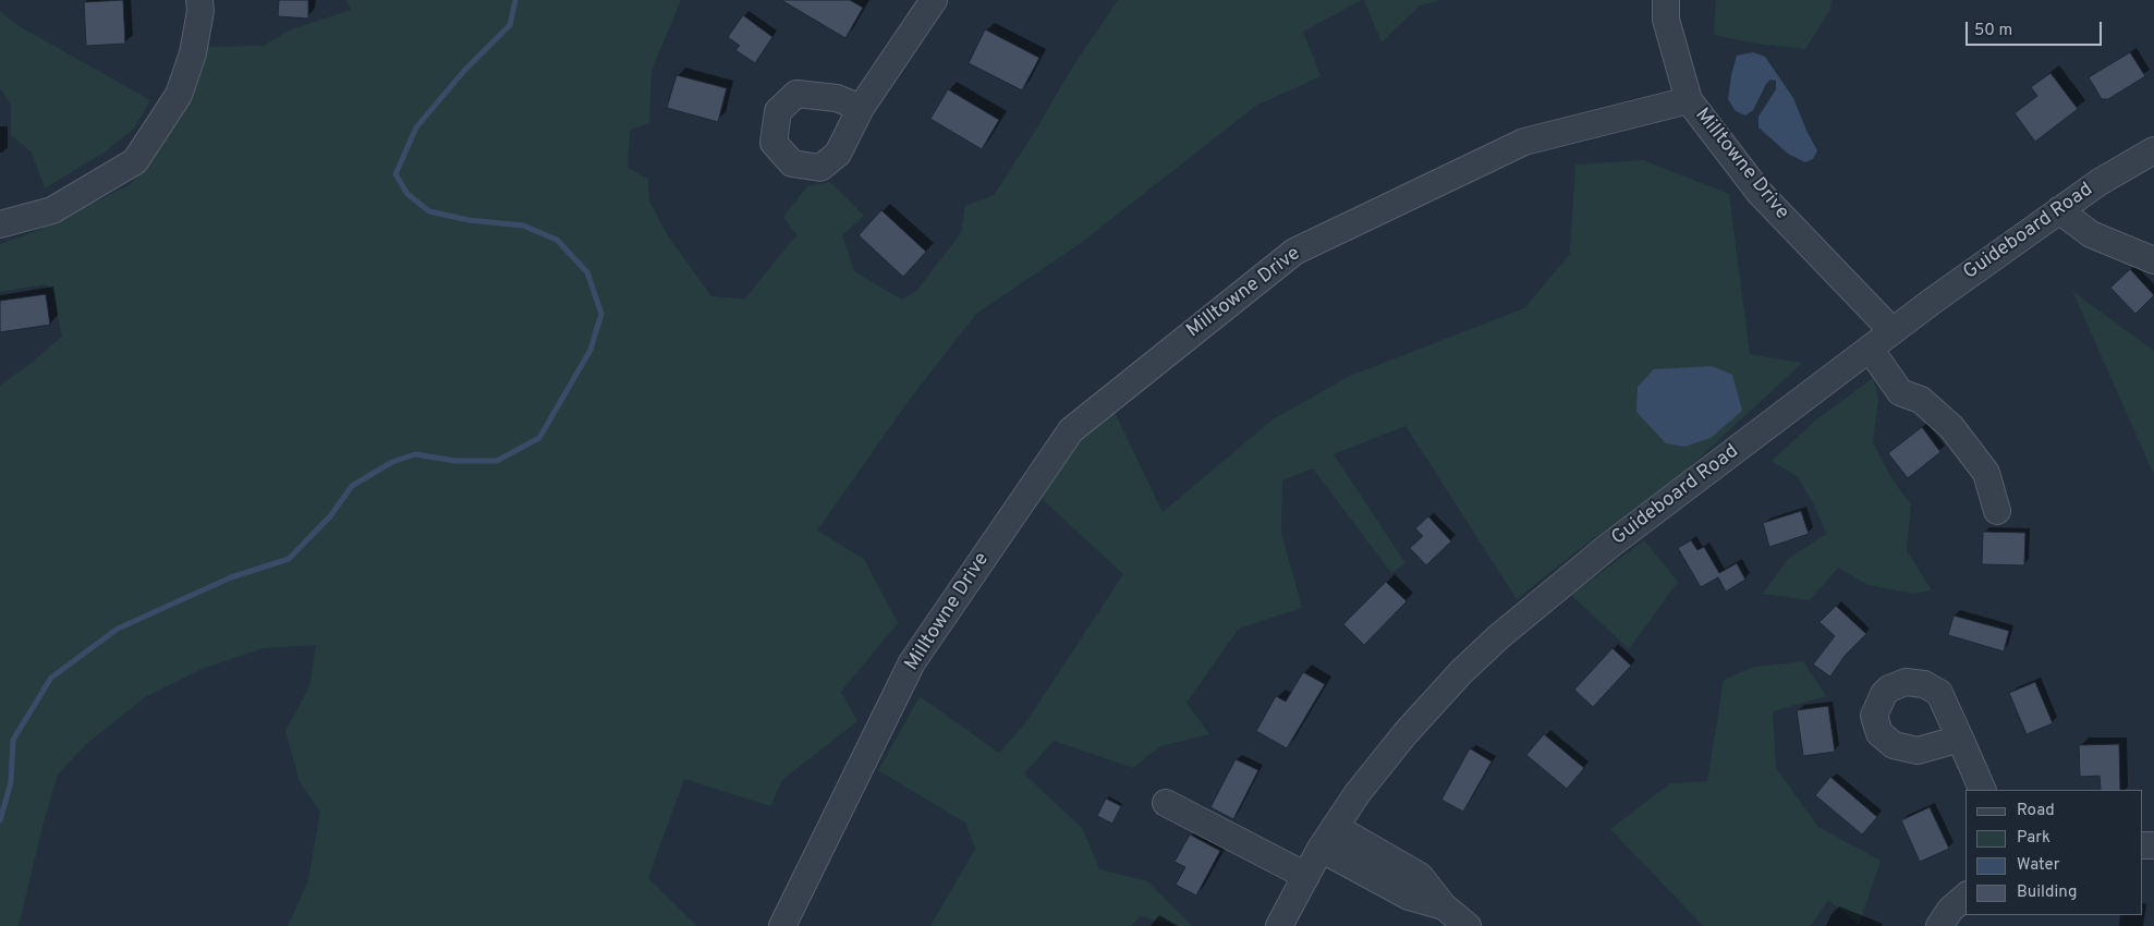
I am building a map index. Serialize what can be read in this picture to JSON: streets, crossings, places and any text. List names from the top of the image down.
{
  "streets": {
    "street": ["Milltowne Drive", "Guideboard Road"]
  },
  "crossings": [
    ["Milltowne Drive", "Guideboard Road"]
  ],
  "legend": [
    "Road",
    "Park",
    "Water",
    "Building"
  ],
  "scale_bar": "50 m"
}
